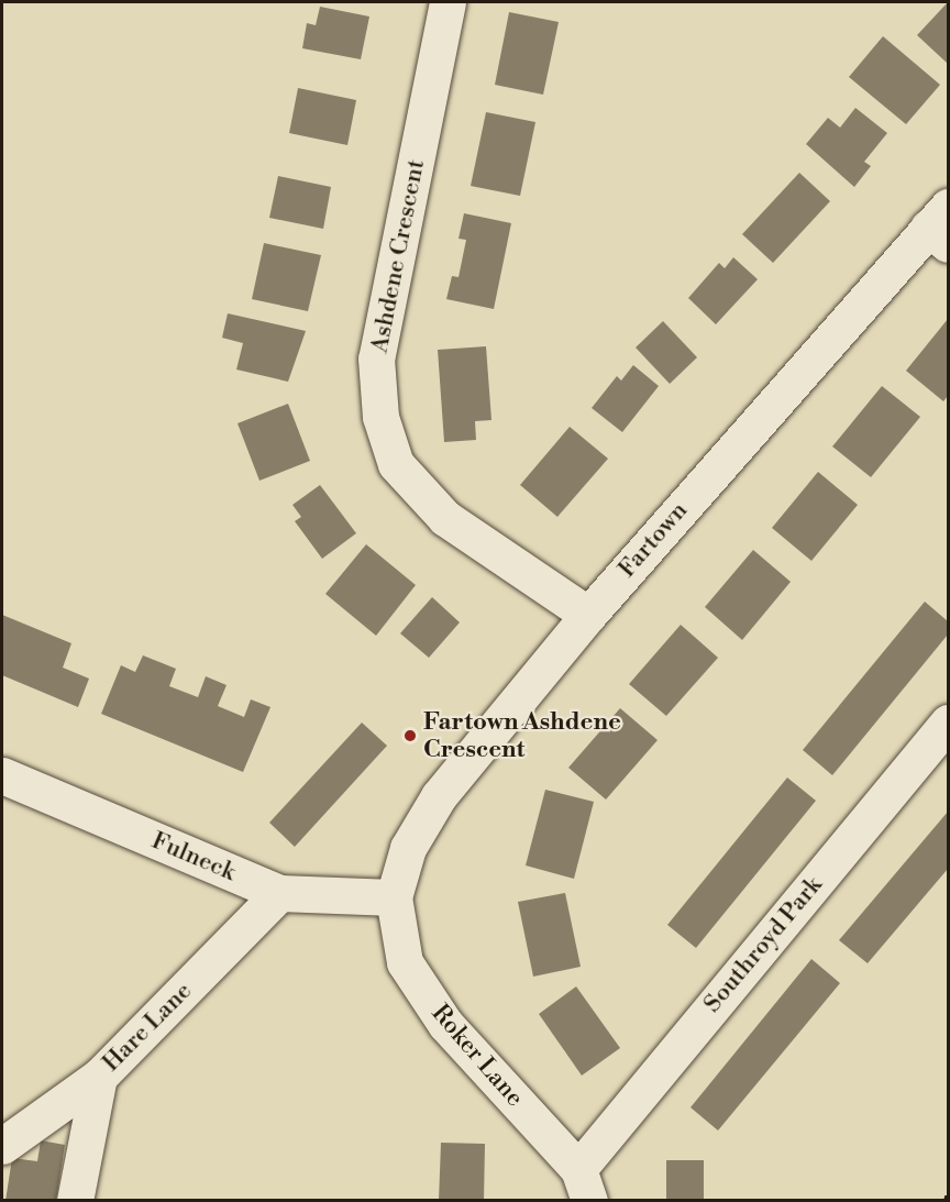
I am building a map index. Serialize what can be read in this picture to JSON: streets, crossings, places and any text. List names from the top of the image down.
{
  "streets": {
    "street": [
      "Ashdene Crescent",
      "Fartown",
      "Fulneck",
      "Southroyd Park",
      "Hare Lane",
      "Roker Lane"
    ]
  },
  "crossings": [
    ["Ashdene Crescent", "Fartown"],
    ["Fartown", "Fulneck"],
    ["Fartown", "Roker Lane"],
    ["Fulneck", "Hare Lane"],
    ["Fulneck", "Roker Lane"],
    ["Southroyd Park", "Roker Lane"]
  ],
  "places": ["Fartown Ashdene Crescent"]
}
